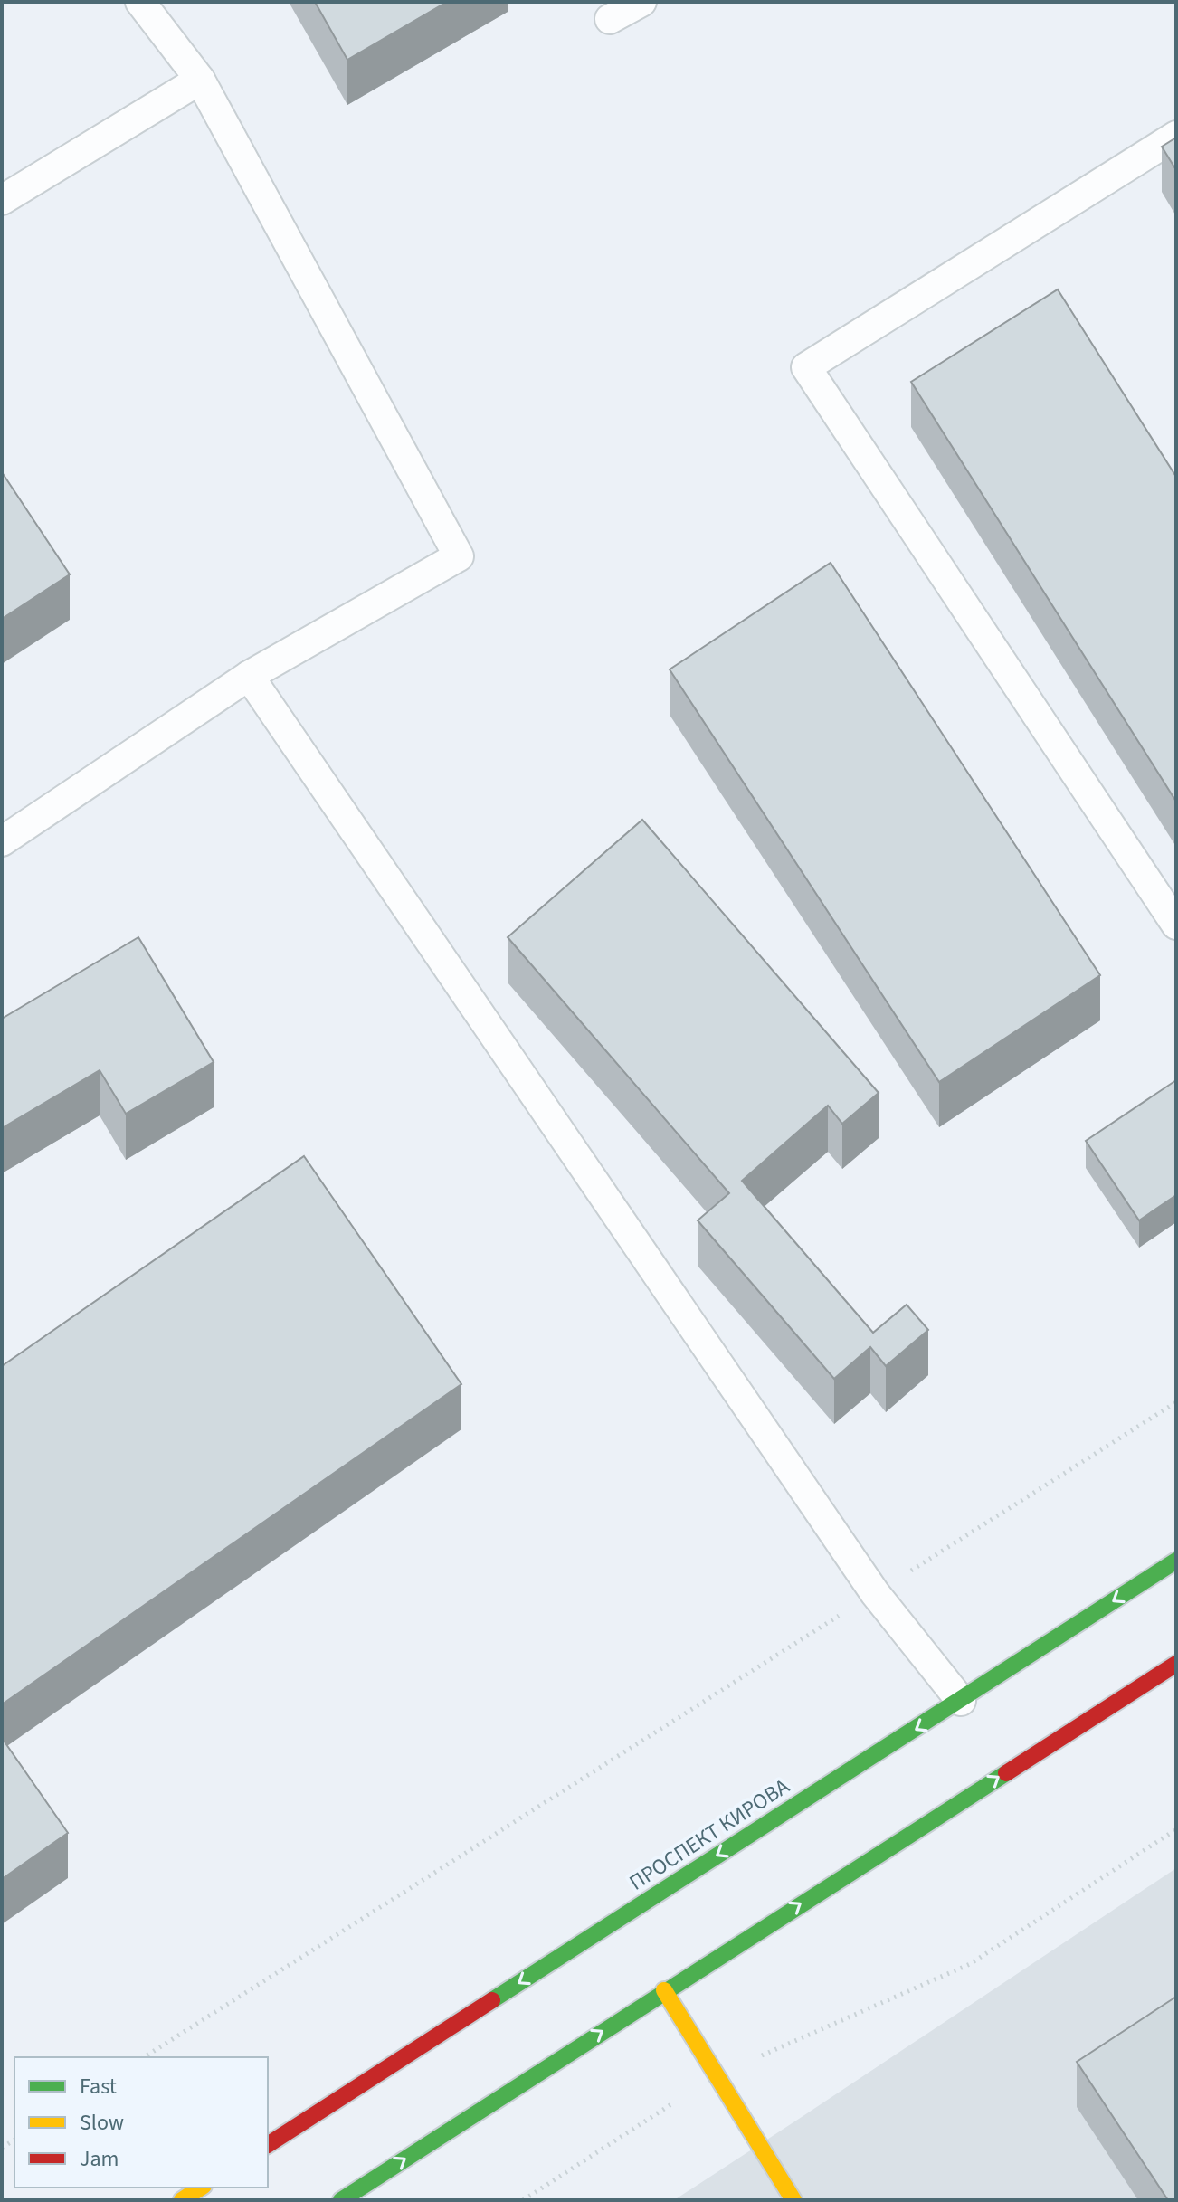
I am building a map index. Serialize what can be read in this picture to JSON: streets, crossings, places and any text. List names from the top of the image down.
{
  "streets": {
    "main road": ["ПРОСПЕКТ КИРОВА"]
  },
  "legend": ["Fast", "Slow", "Jam"]
}
